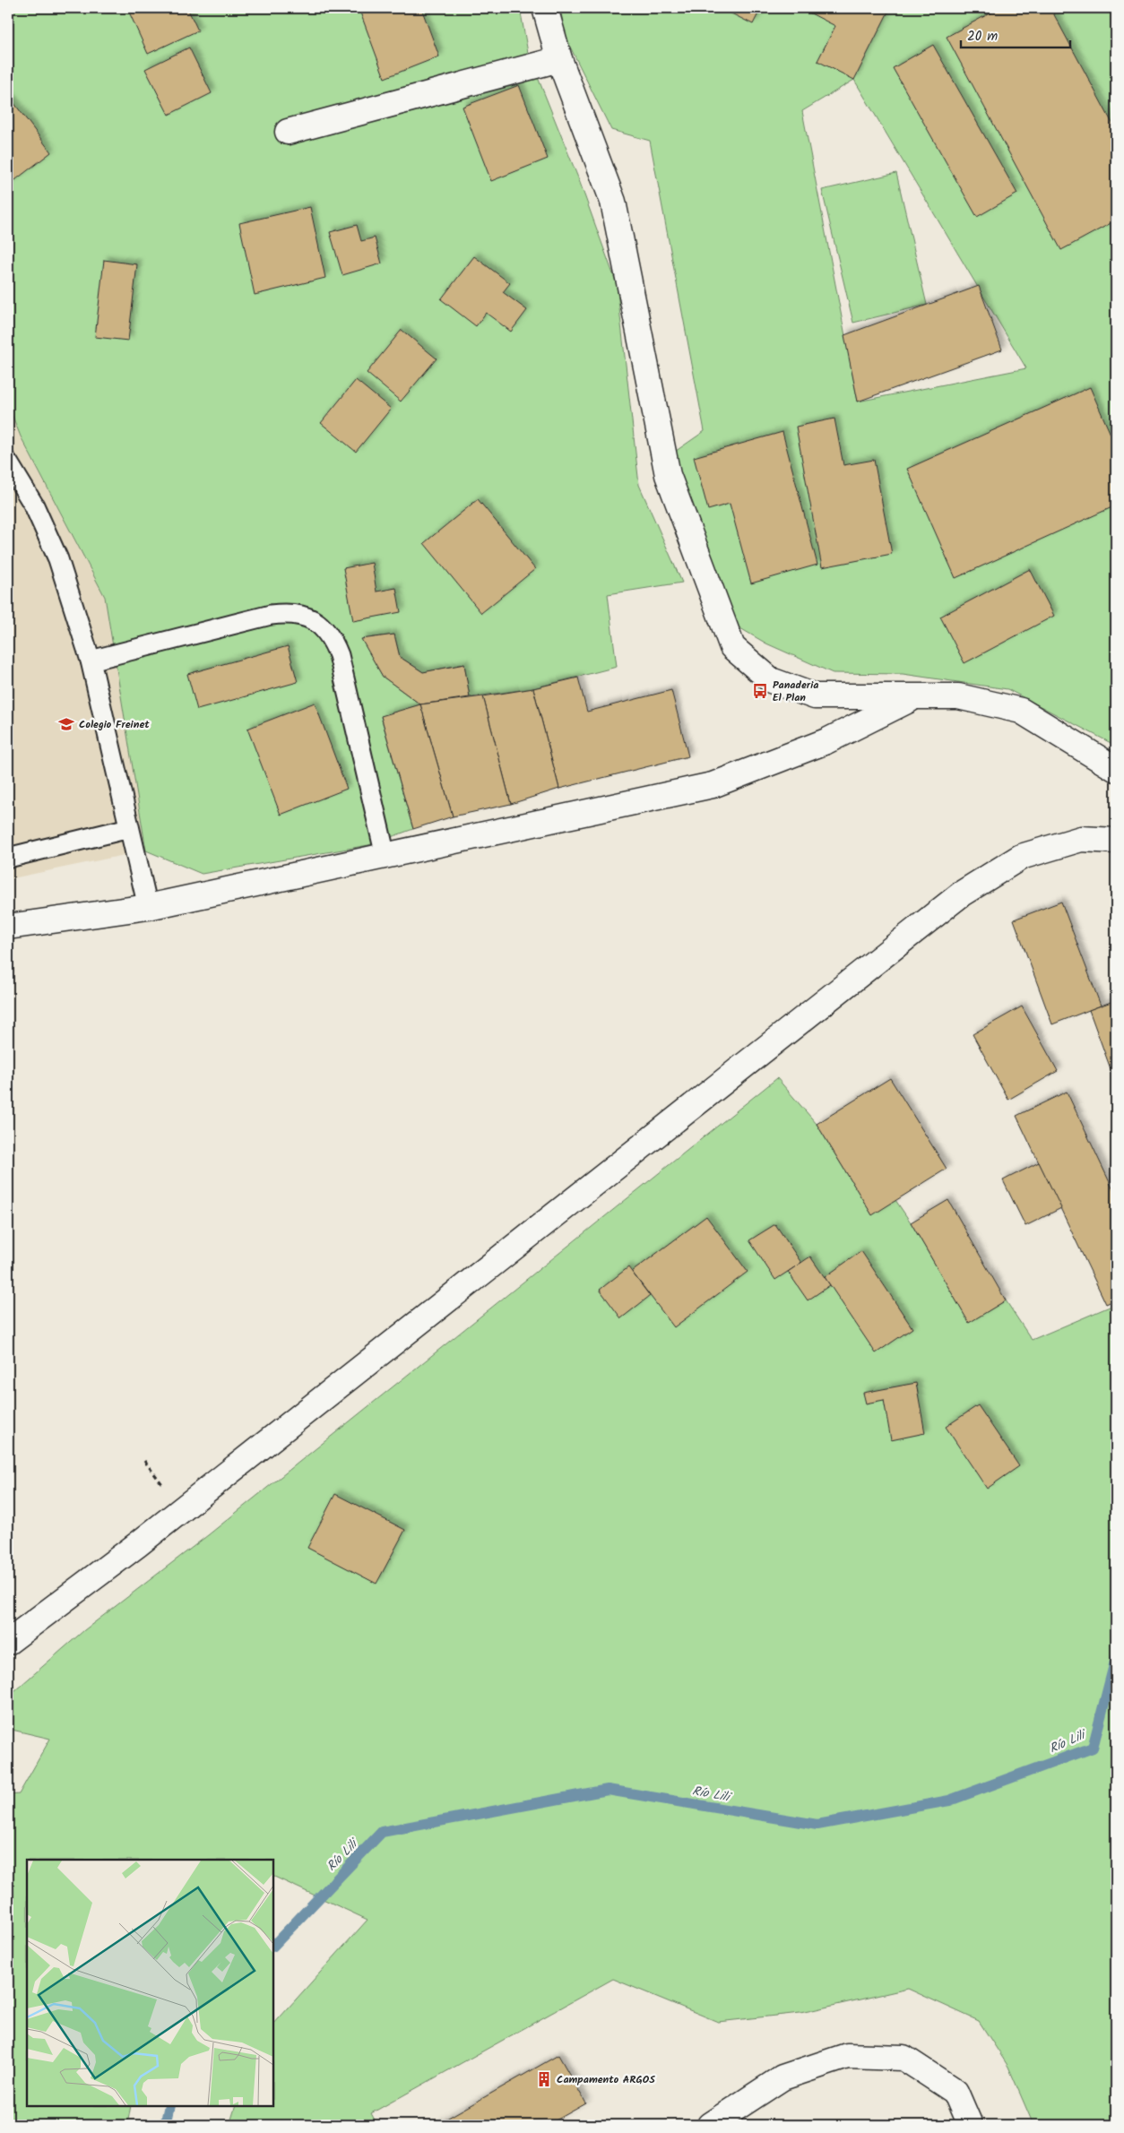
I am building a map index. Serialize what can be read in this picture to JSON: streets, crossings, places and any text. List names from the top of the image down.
{
  "water": ["Río Lili"],
  "places": {
    "bus stop": ["Panaderia El Plan"],
    "school or university": ["Colegio Freinet"],
    "building": ["Campamento ARGOS"]
  },
  "scale_bar": "20 m"
}
